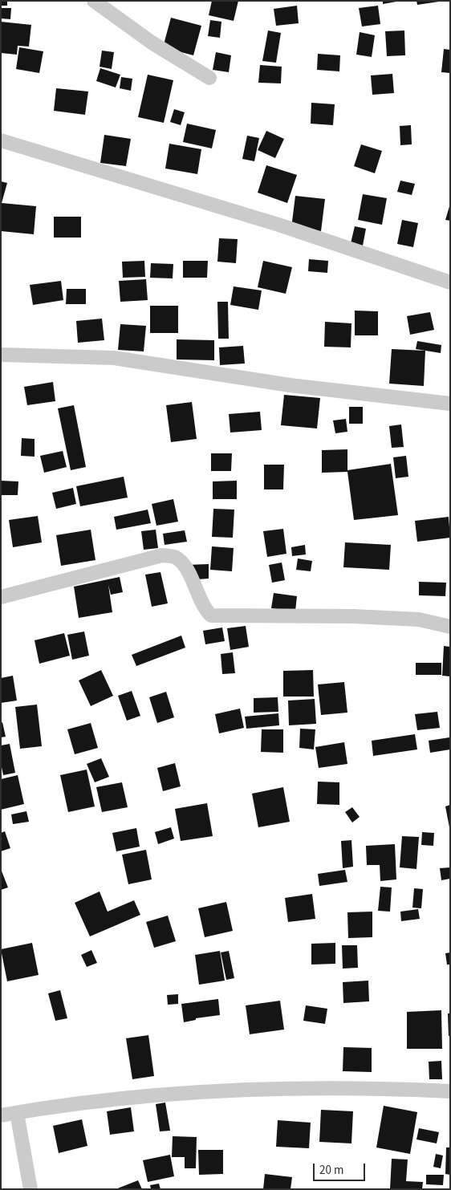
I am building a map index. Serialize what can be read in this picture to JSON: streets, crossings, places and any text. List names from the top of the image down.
{
  "scale_bar": "20 m"
}
